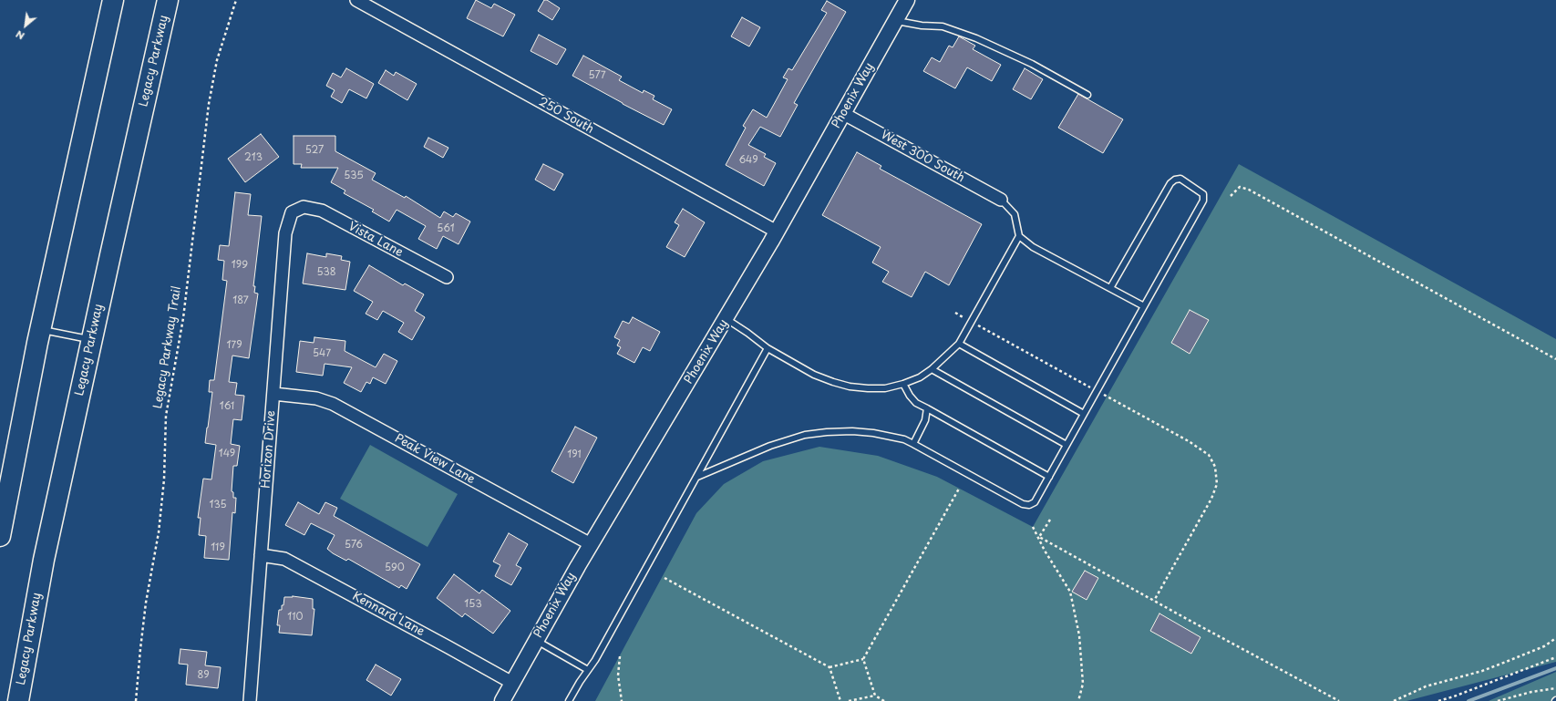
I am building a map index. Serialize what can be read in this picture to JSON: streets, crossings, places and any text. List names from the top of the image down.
{
  "streets": {
    "highway": ["Legacy Parkway"],
    "street": [
      "Phoenix Way",
      "250 South",
      "West 300 South",
      "Vista Lane",
      "Horizon Drive",
      "Peak View Lane",
      "Kennard Lane"
    ],
    "path": ["Legacy Parkway Trail"]
  },
  "crossings": [
    ["Phoenix Way", "250 South"],
    ["Phoenix Way", "West 300 South"],
    ["Phoenix Way", "Peak View Lane"],
    ["Phoenix Way", "Kennard Lane"],
    ["Vista Lane", "Horizon Drive"],
    ["Horizon Drive", "Peak View Lane"],
    ["Horizon Drive", "Kennard Lane"]
  ],
  "house_numbers": [
    "577",
    "527",
    "213",
    "649",
    "535",
    "561",
    "199",
    "538",
    "187",
    "179",
    "547",
    "161",
    "149",
    "191",
    "135",
    "576",
    "119",
    "590",
    "153",
    "110",
    "89"
  ],
  "north": "bottom left"
}
